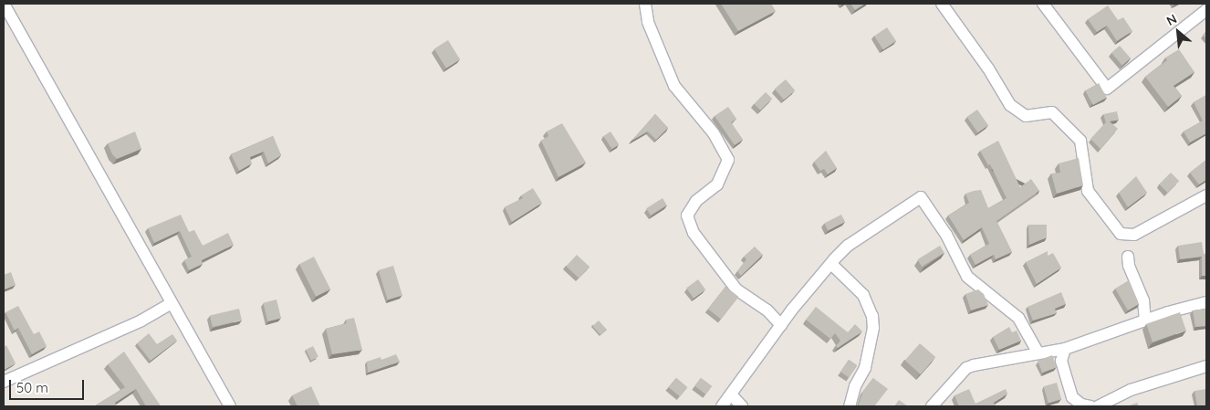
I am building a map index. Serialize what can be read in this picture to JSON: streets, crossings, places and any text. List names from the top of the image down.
{
  "scale_bar": "50 m",
  "north": "top left"
}
